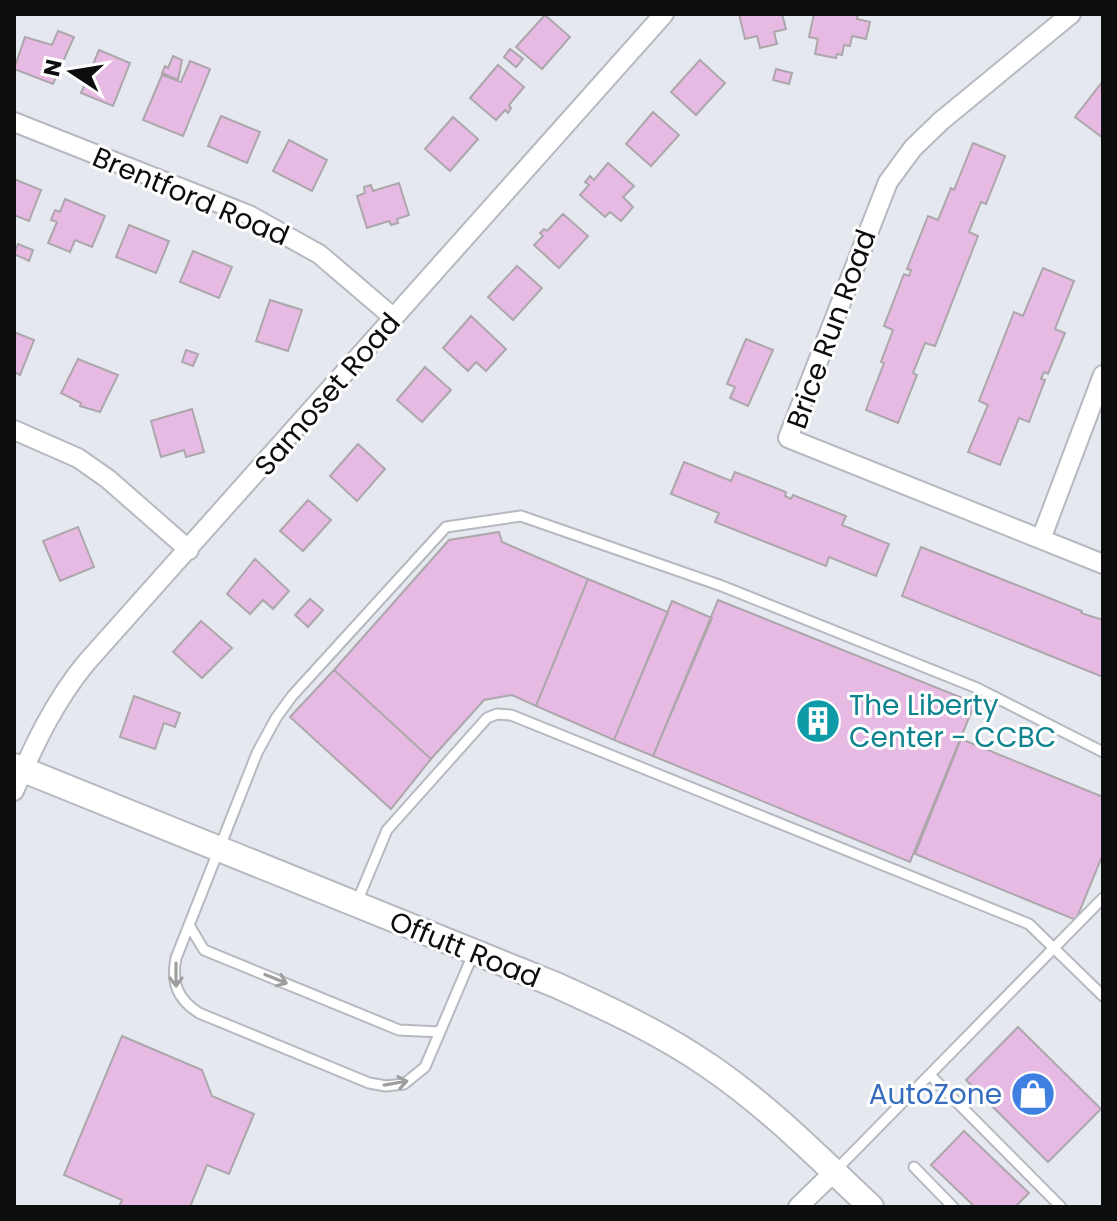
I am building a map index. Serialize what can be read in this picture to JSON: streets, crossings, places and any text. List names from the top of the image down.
{
  "streets": {
    "street": [
      "Brentford Road",
      "Brice Run Road",
      "Samoset Road",
      "Offutt Road"
    ]
  },
  "crossings": [
    ["Brentford Road", "Samoset Road"],
    ["Samoset Road", "Offutt Road"]
  ],
  "places": {
    "building": ["The Liberty Center - CCBC"],
    "shop": ["AutoZone"]
  },
  "north": "left"
}
